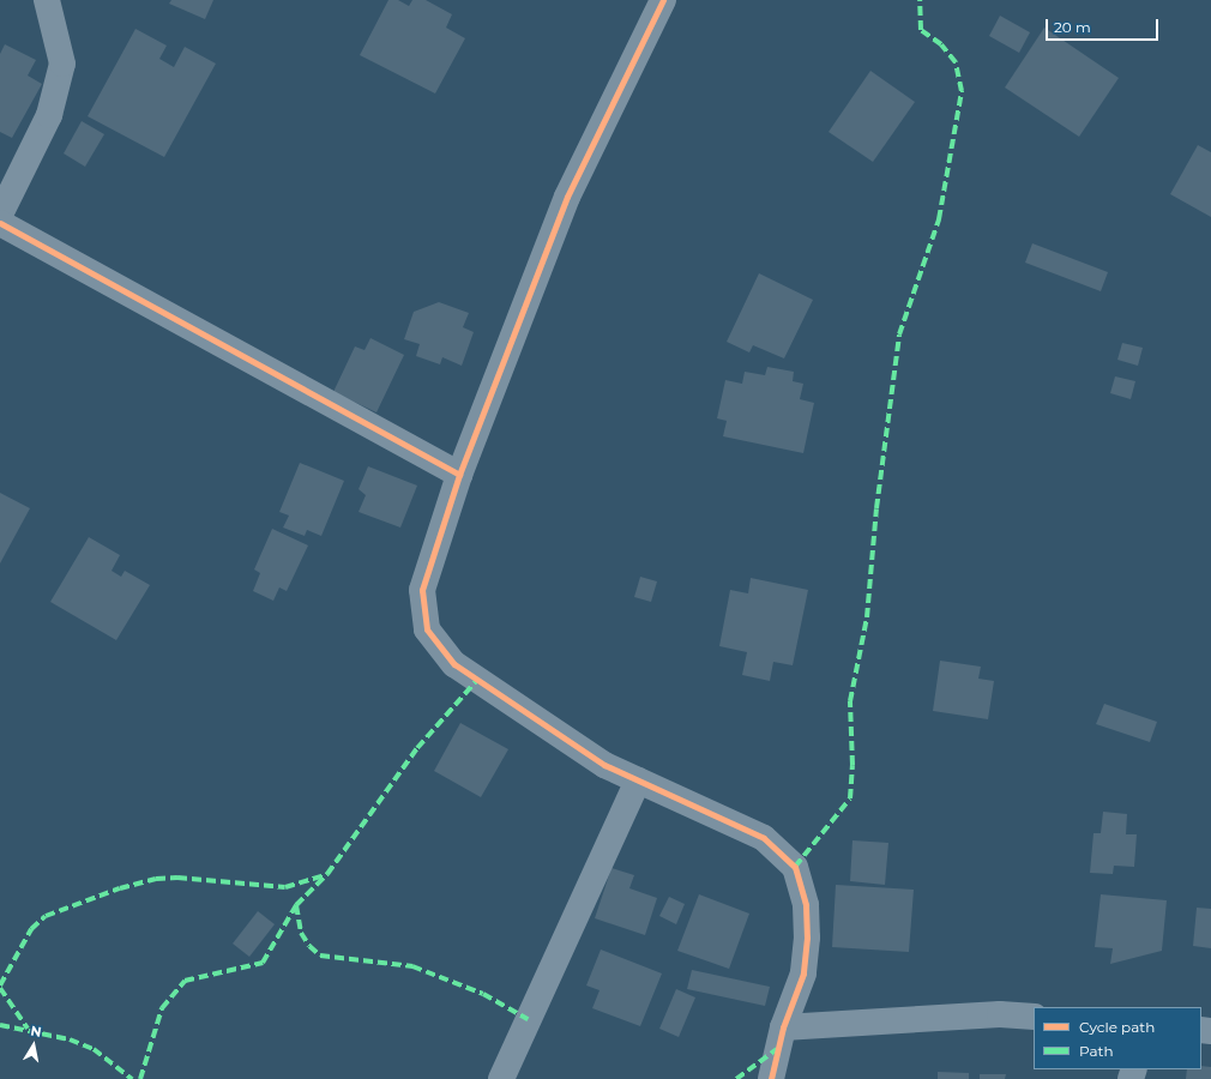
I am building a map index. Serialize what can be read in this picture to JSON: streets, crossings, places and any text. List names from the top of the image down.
{
  "legend": ["Cycle path", "Path"],
  "scale_bar": "20 m",
  "north": "top"
}
